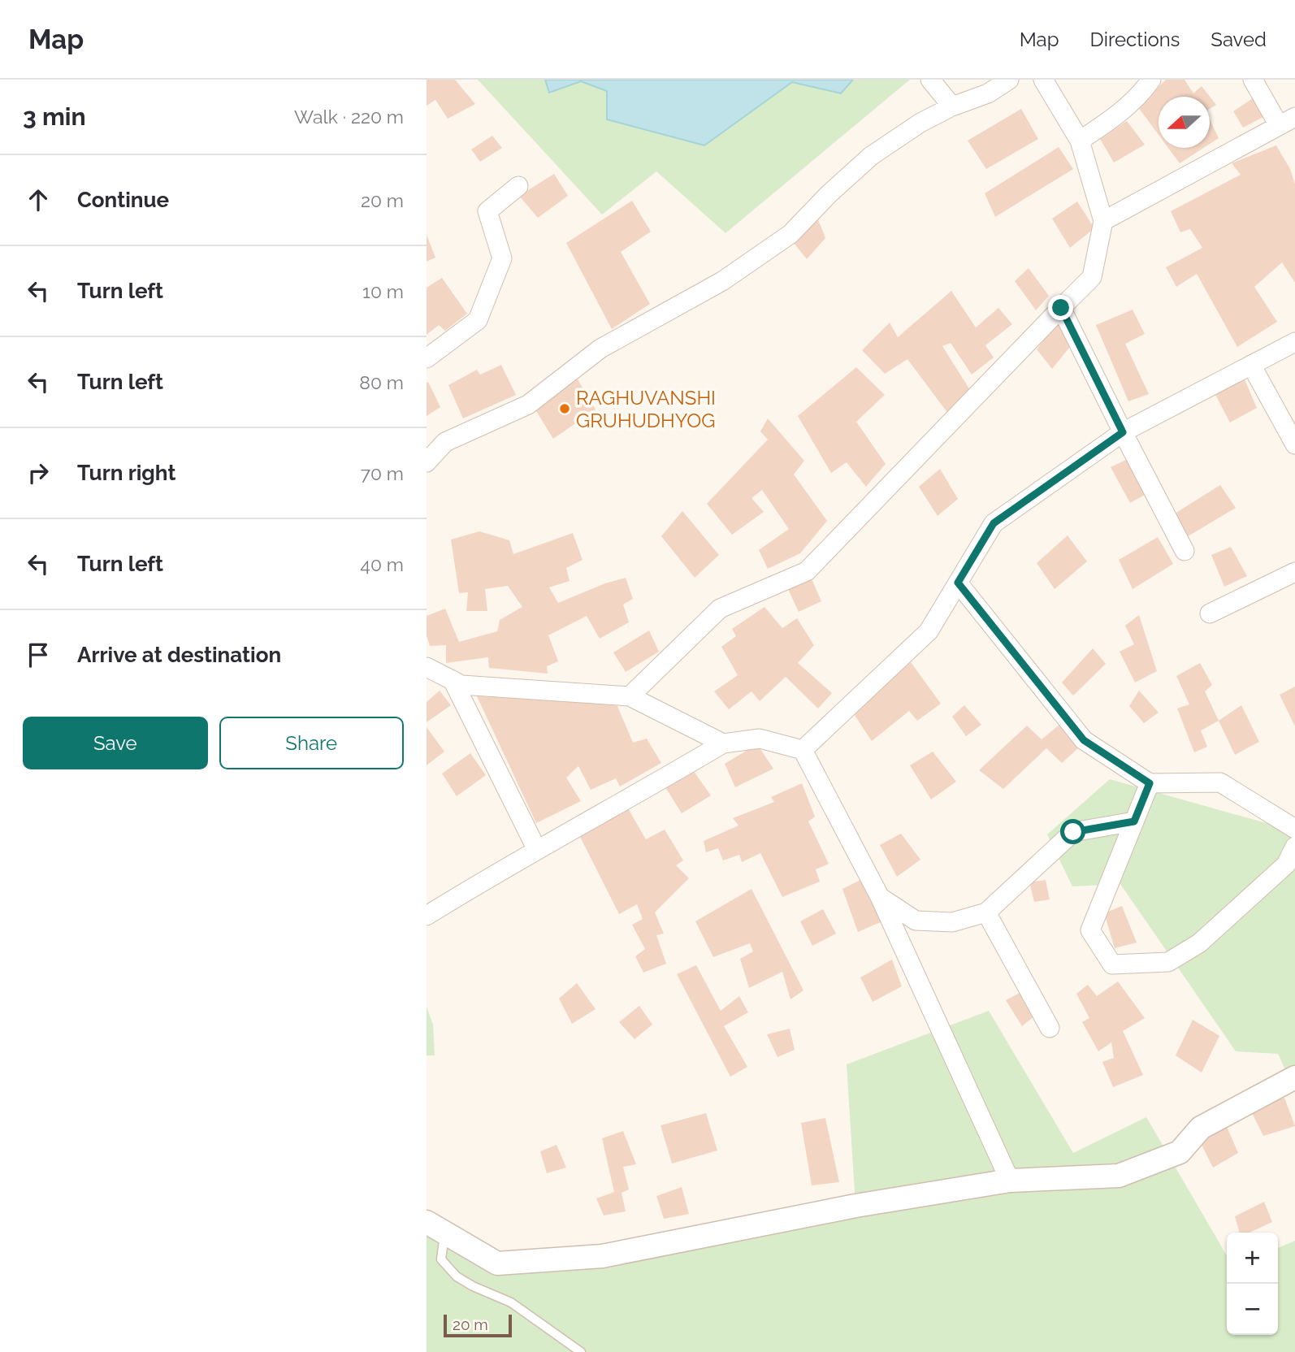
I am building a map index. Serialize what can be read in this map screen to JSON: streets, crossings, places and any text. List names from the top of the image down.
{
  "places": ["RAGHUVANSHI GRUHUDHYOG"],
  "scale_bar": "20 m",
  "north": "left",
  "page": {
    "header": "Map",
    "nav": ["Map", "Directions", "Saved"],
    "heading": ["3 min", "Walk · 220 m"],
    "list": [
      ["Continue", "20 m"],
      ["Turn left", "10 m"],
      ["Turn left", "80 m"],
      ["Turn right", "70 m"],
      ["Turn left", "40 m"],
      "Arrive at destination"
    ],
    "buttons": ["Save", "Share"],
    "map_buttons": ["+", "−"],
    "scale": "20 m"
  }
}
